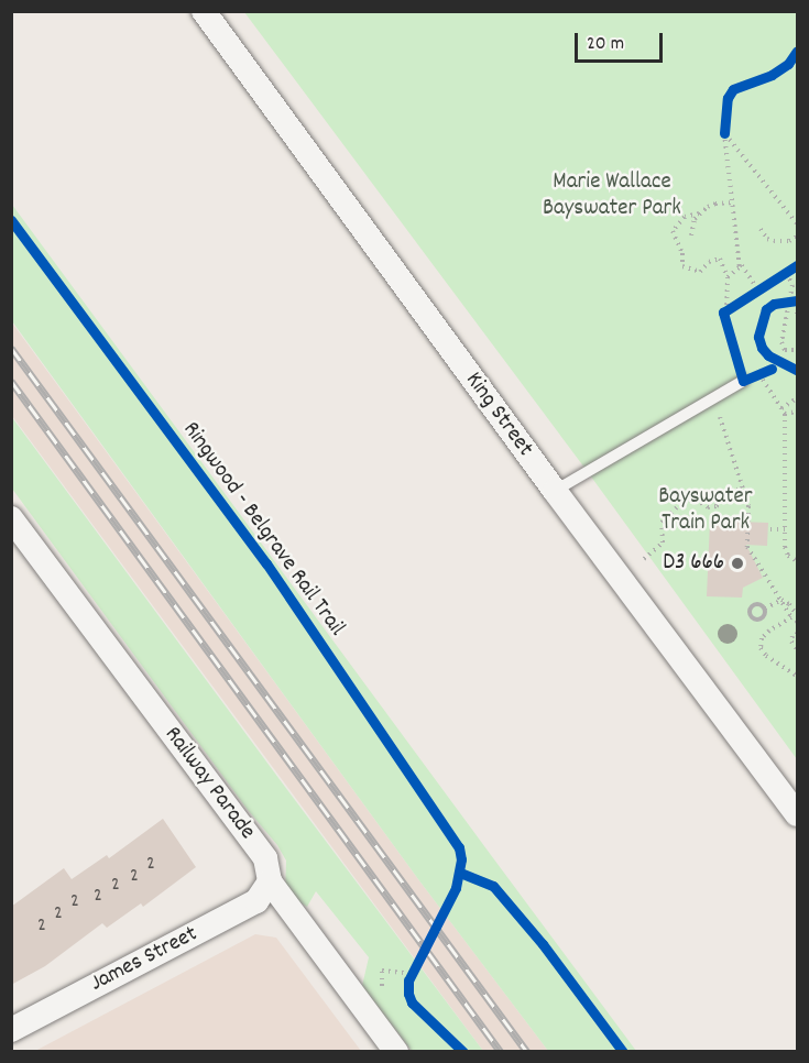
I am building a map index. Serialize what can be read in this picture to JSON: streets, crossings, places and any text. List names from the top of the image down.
{
  "streets": {
    "street": ["King Street", "Railway Parade", "James Street"],
    "cycle path": ["Ringwood - Belgrave Rail Trail"]
  },
  "crossings": [
    ["Railway Parade", "James Street"]
  ],
  "parks": ["Marie Wallace Bayswater Park", "Bayswater Train Park"],
  "places": ["D3 666"],
  "house_numbers": [
    "2",
    "2",
    "2",
    "2",
    "2",
    "2",
    "2"
  ],
  "scale_bar": "20 m"
}
